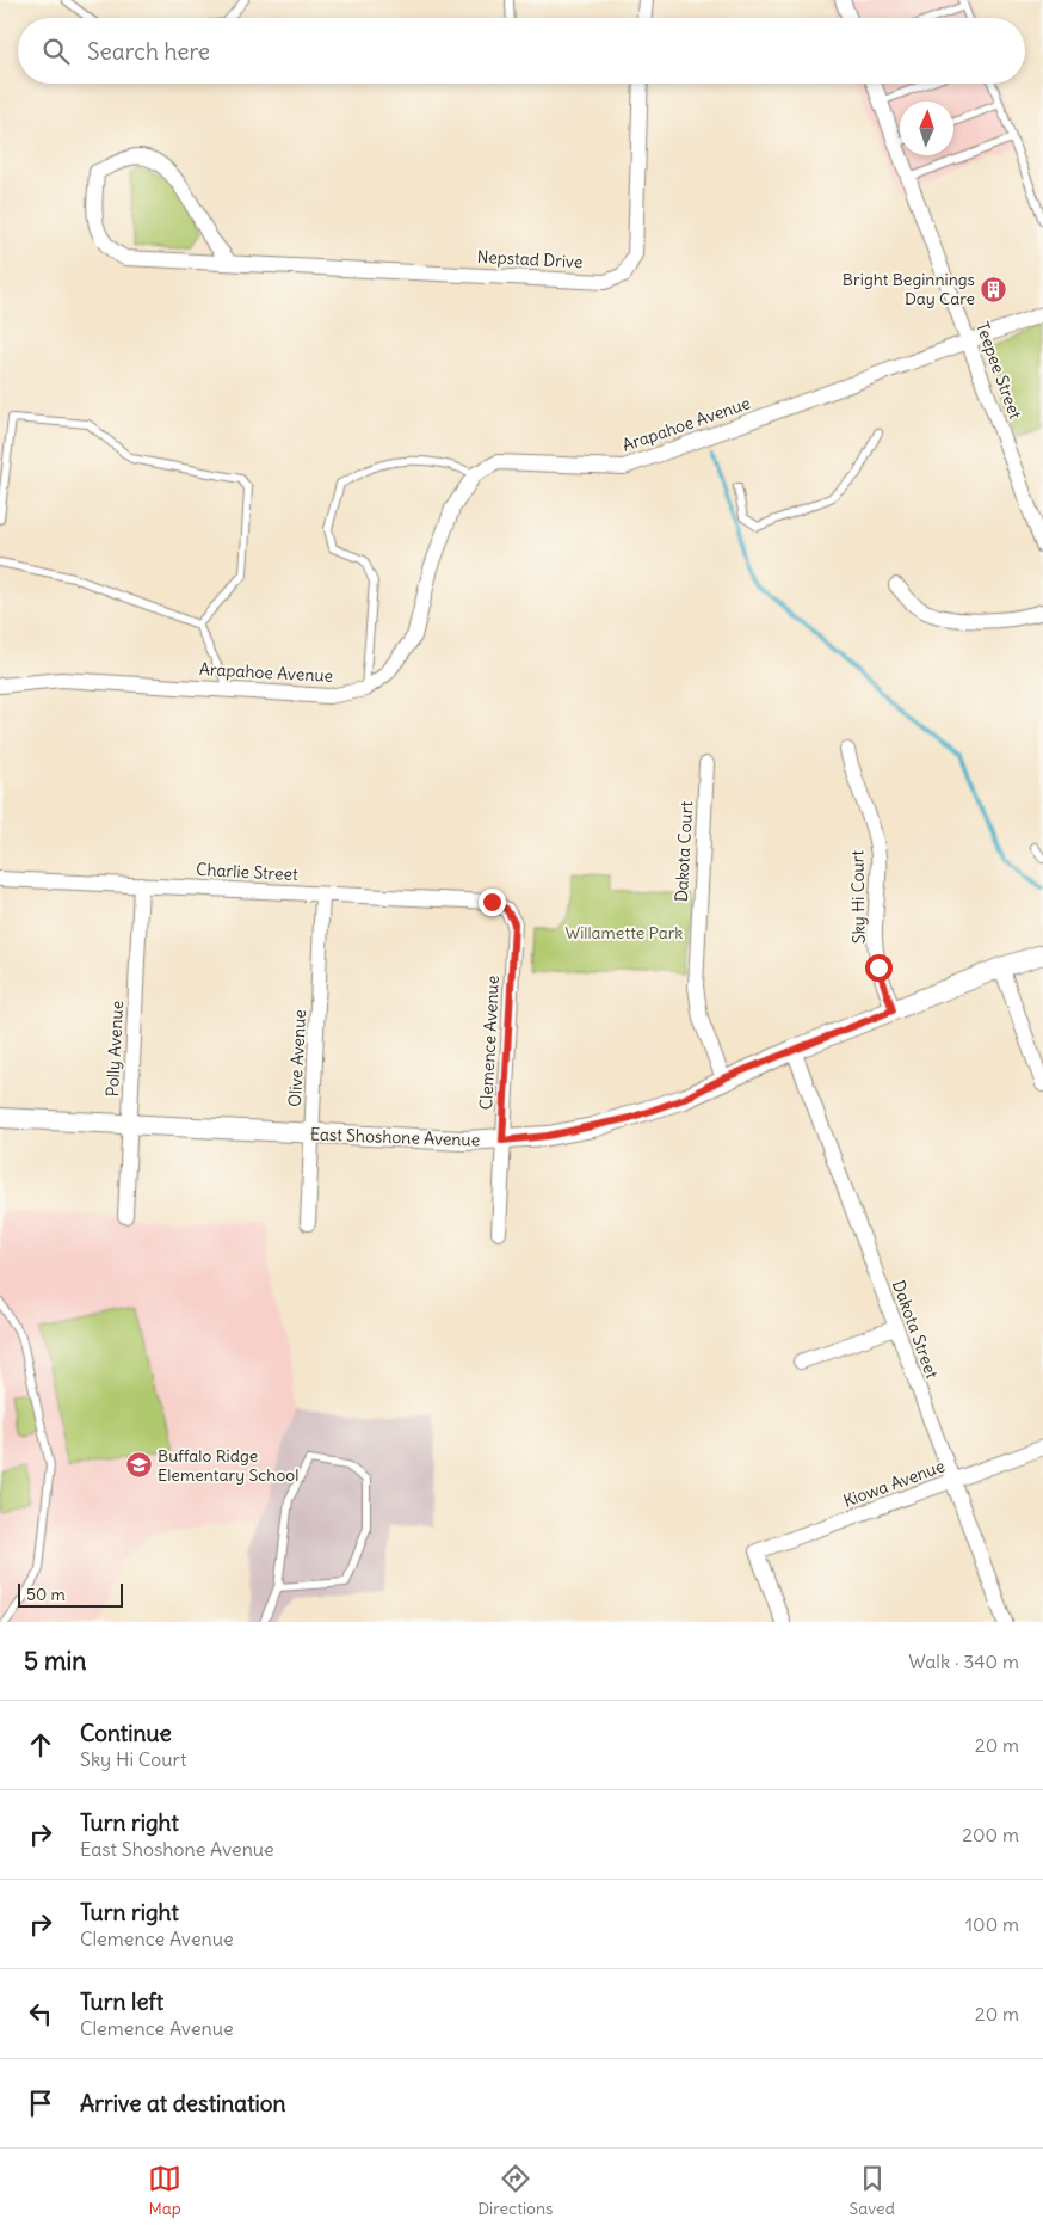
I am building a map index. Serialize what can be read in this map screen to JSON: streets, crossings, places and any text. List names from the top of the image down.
{
  "streets": {
    "street": [
      "Nepstad Drive",
      "Teepee Street",
      "Arapahoe Avenue",
      "Dakota Court",
      "Charlie Street",
      "Sky Hi Court",
      "Clemence Avenue",
      "Polly Avenue",
      "Olive Avenue",
      "East Shoshone Avenue",
      "Dakota Street",
      "Kiowa Avenue"
    ]
  },
  "crossings": [
    ["Teepee Street", "Arapahoe Avenue"],
    ["Dakota Court", "East Shoshone Avenue"],
    ["Charlie Street", "Clemence Avenue"],
    ["Charlie Street", "Polly Avenue"],
    ["Charlie Street", "Olive Avenue"],
    ["Sky Hi Court", "East Shoshone Avenue"],
    ["Clemence Avenue", "East Shoshone Avenue"],
    ["Polly Avenue", "East Shoshone Avenue"],
    ["Olive Avenue", "East Shoshone Avenue"],
    ["East Shoshone Avenue", "Dakota Street"],
    ["Dakota Street", "Kiowa Avenue"]
  ],
  "parks": ["Willamette Park"],
  "places": {
    "building": ["Bright Beginnings Day Care"],
    "school or university": ["Buffalo Ridge Elementary School"]
  },
  "scale_bar": "50 m",
  "north": "top",
  "page": {
    "search": "Search here",
    "scale": "50 m",
    "heading": ["5 min", "Walk · 340 m"],
    "list": [
      ["Continue", "Sky Hi Court", "20 m"],
      ["Turn right", "East Shoshone Avenue", "200 m"],
      ["Turn right", "Clemence Avenue", "100 m"],
      ["Turn left", "Clemence Avenue", "20 m"],
      "Arrive at destination"
    ],
    "nav": ["Map", "Directions", "Saved"]
  }
}
